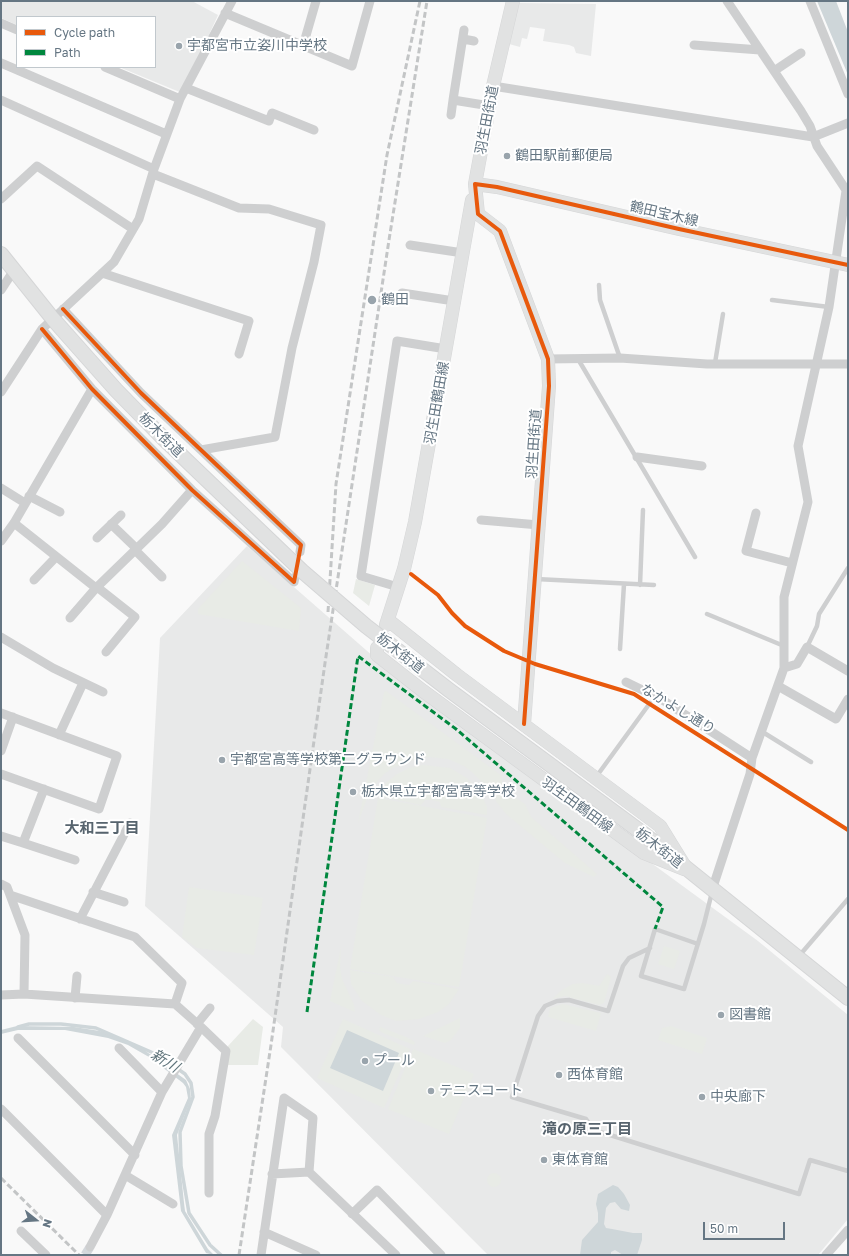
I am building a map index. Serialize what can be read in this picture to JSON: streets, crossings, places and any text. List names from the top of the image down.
{
  "streets": {
    "main road": [
      "羽生田街道",
      "鶴田宝木線",
      "羽生田鶴田線",
      "栃木街道"
    ],
    "cycle path": ["なかよし通り"]
  },
  "crossings": [
    ["羽生田街道", "鶴田宝木線"],
    ["羽生田街道", "羽生田鶴田線"],
    ["鶴田宝木線", "羽生田鶴田線"],
    ["羽生田鶴田線", "栃木街道"]
  ],
  "districts": ["大和三丁目", "滝の原三丁目"],
  "water": ["新川"],
  "places": [
    "宇都宮市立姿川中学校",
    "鶴田駅前郵便局",
    "鶴田",
    "宇都宮高等学校第二グラウンド",
    "栃木県立宇都宮高等学校",
    "図書館",
    "プール",
    "西体育館",
    "テニスコート",
    "中央廊下",
    "東体育館"
  ],
  "legend": ["Cycle path", "Path"],
  "scale_bar": "50 m",
  "north": "right"
}
